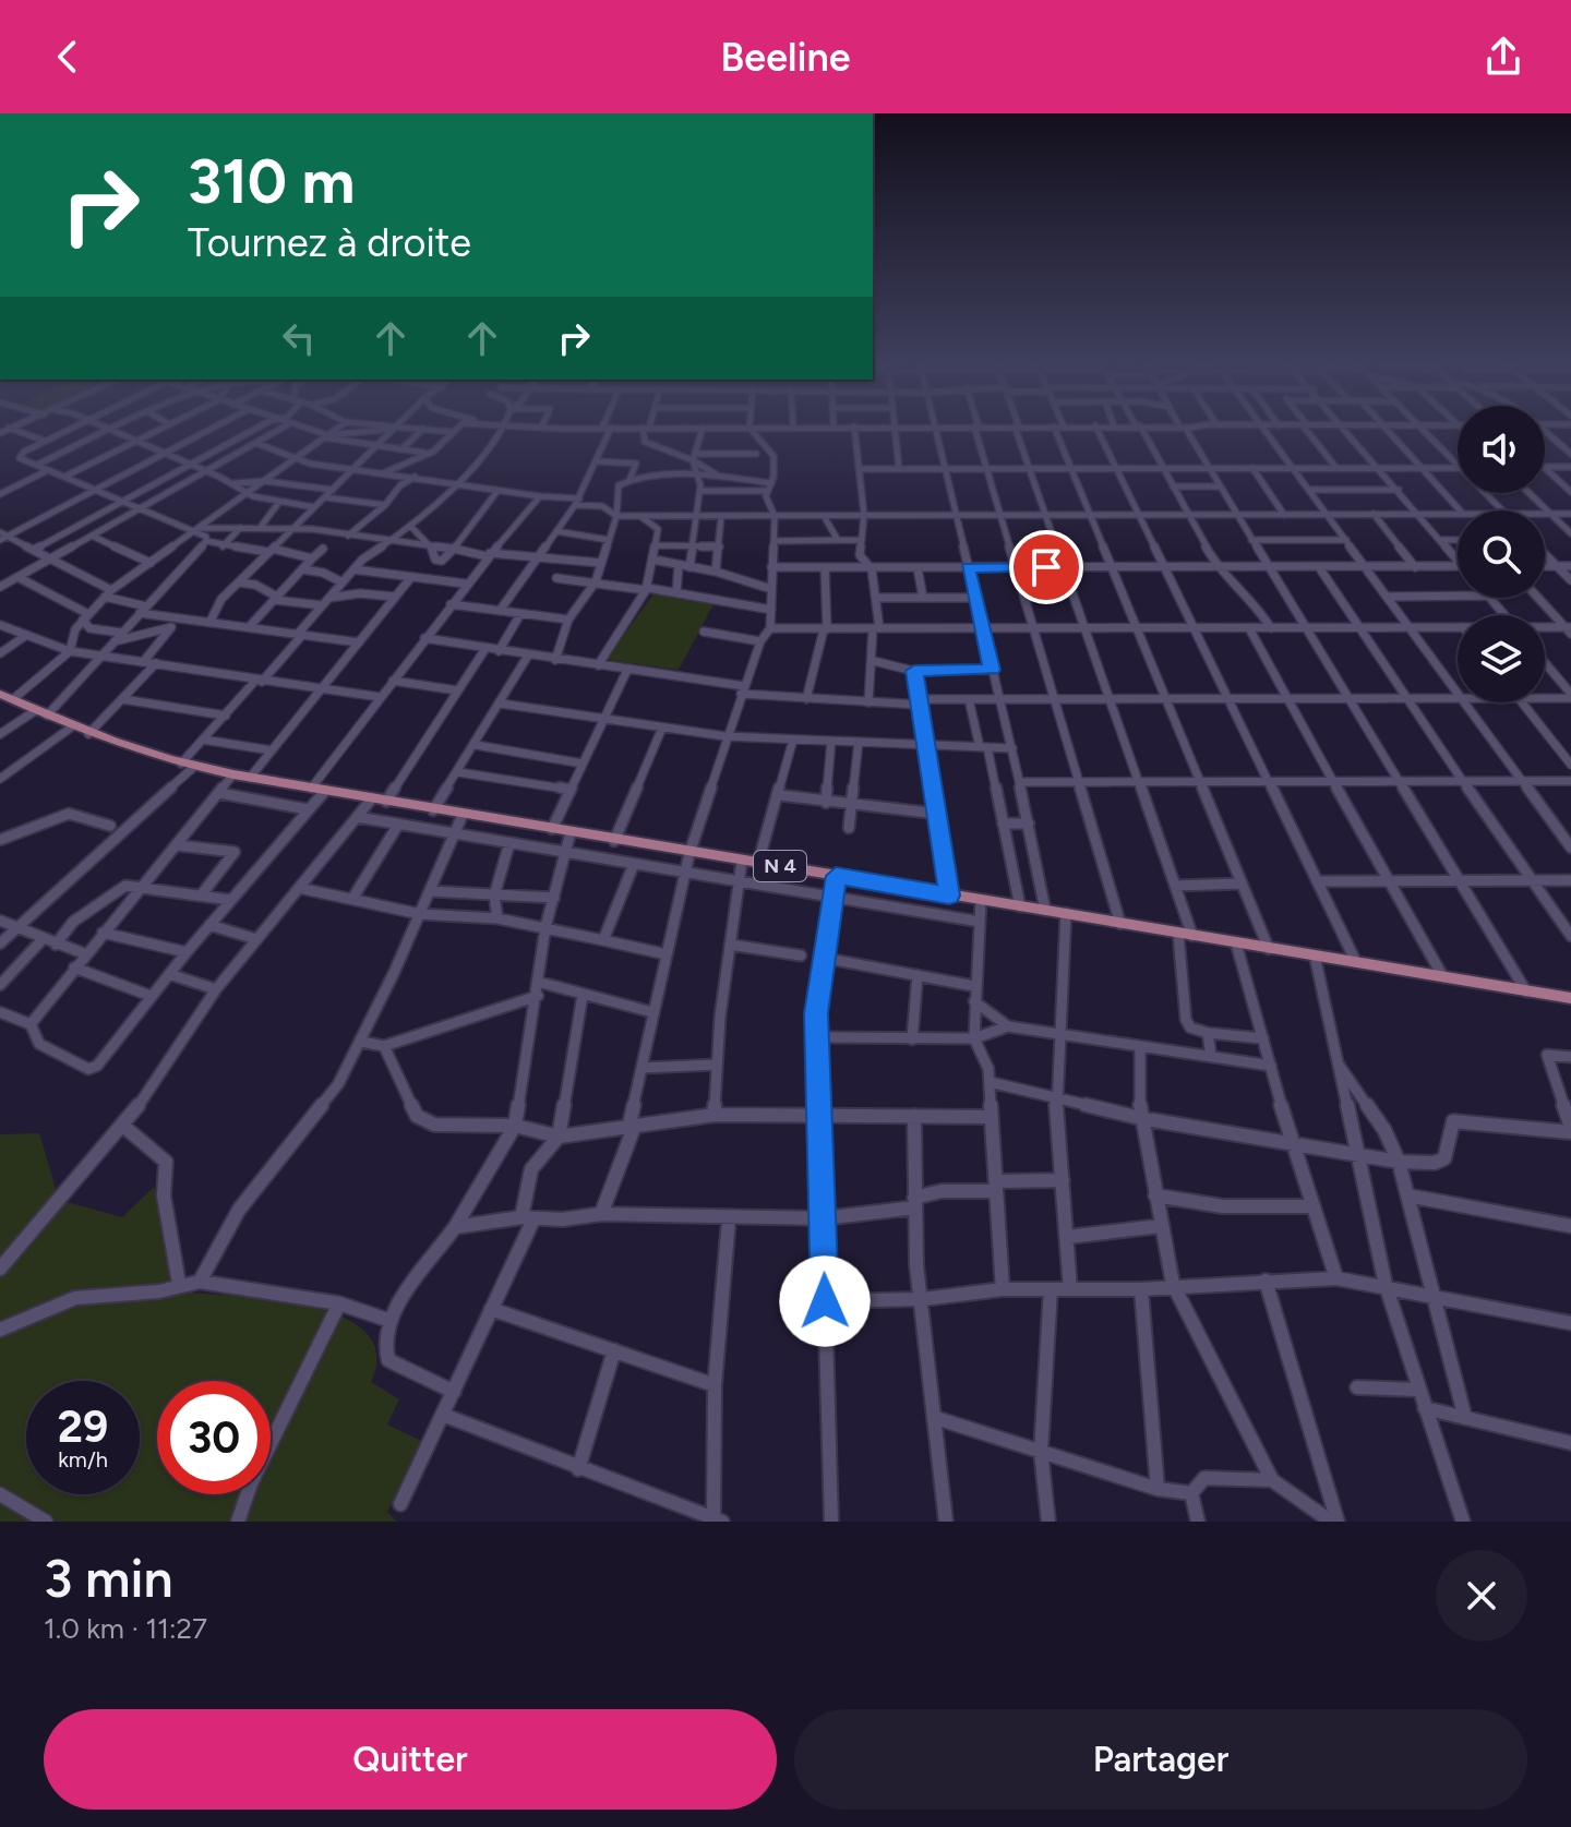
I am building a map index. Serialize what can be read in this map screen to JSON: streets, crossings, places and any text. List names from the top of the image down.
{
  "streets": {
    "main road": ["N 4"]
  },
  "page": {
    "header": "Beeline",
    "turn": ["310 m", "Tournez à droite"],
    "speed": "29 km/h",
    "limit": "30",
    "heading": ["3 min", "1.0 km · 11:27"],
    "buttons": ["Quitter", "Partager"]
  }
}
